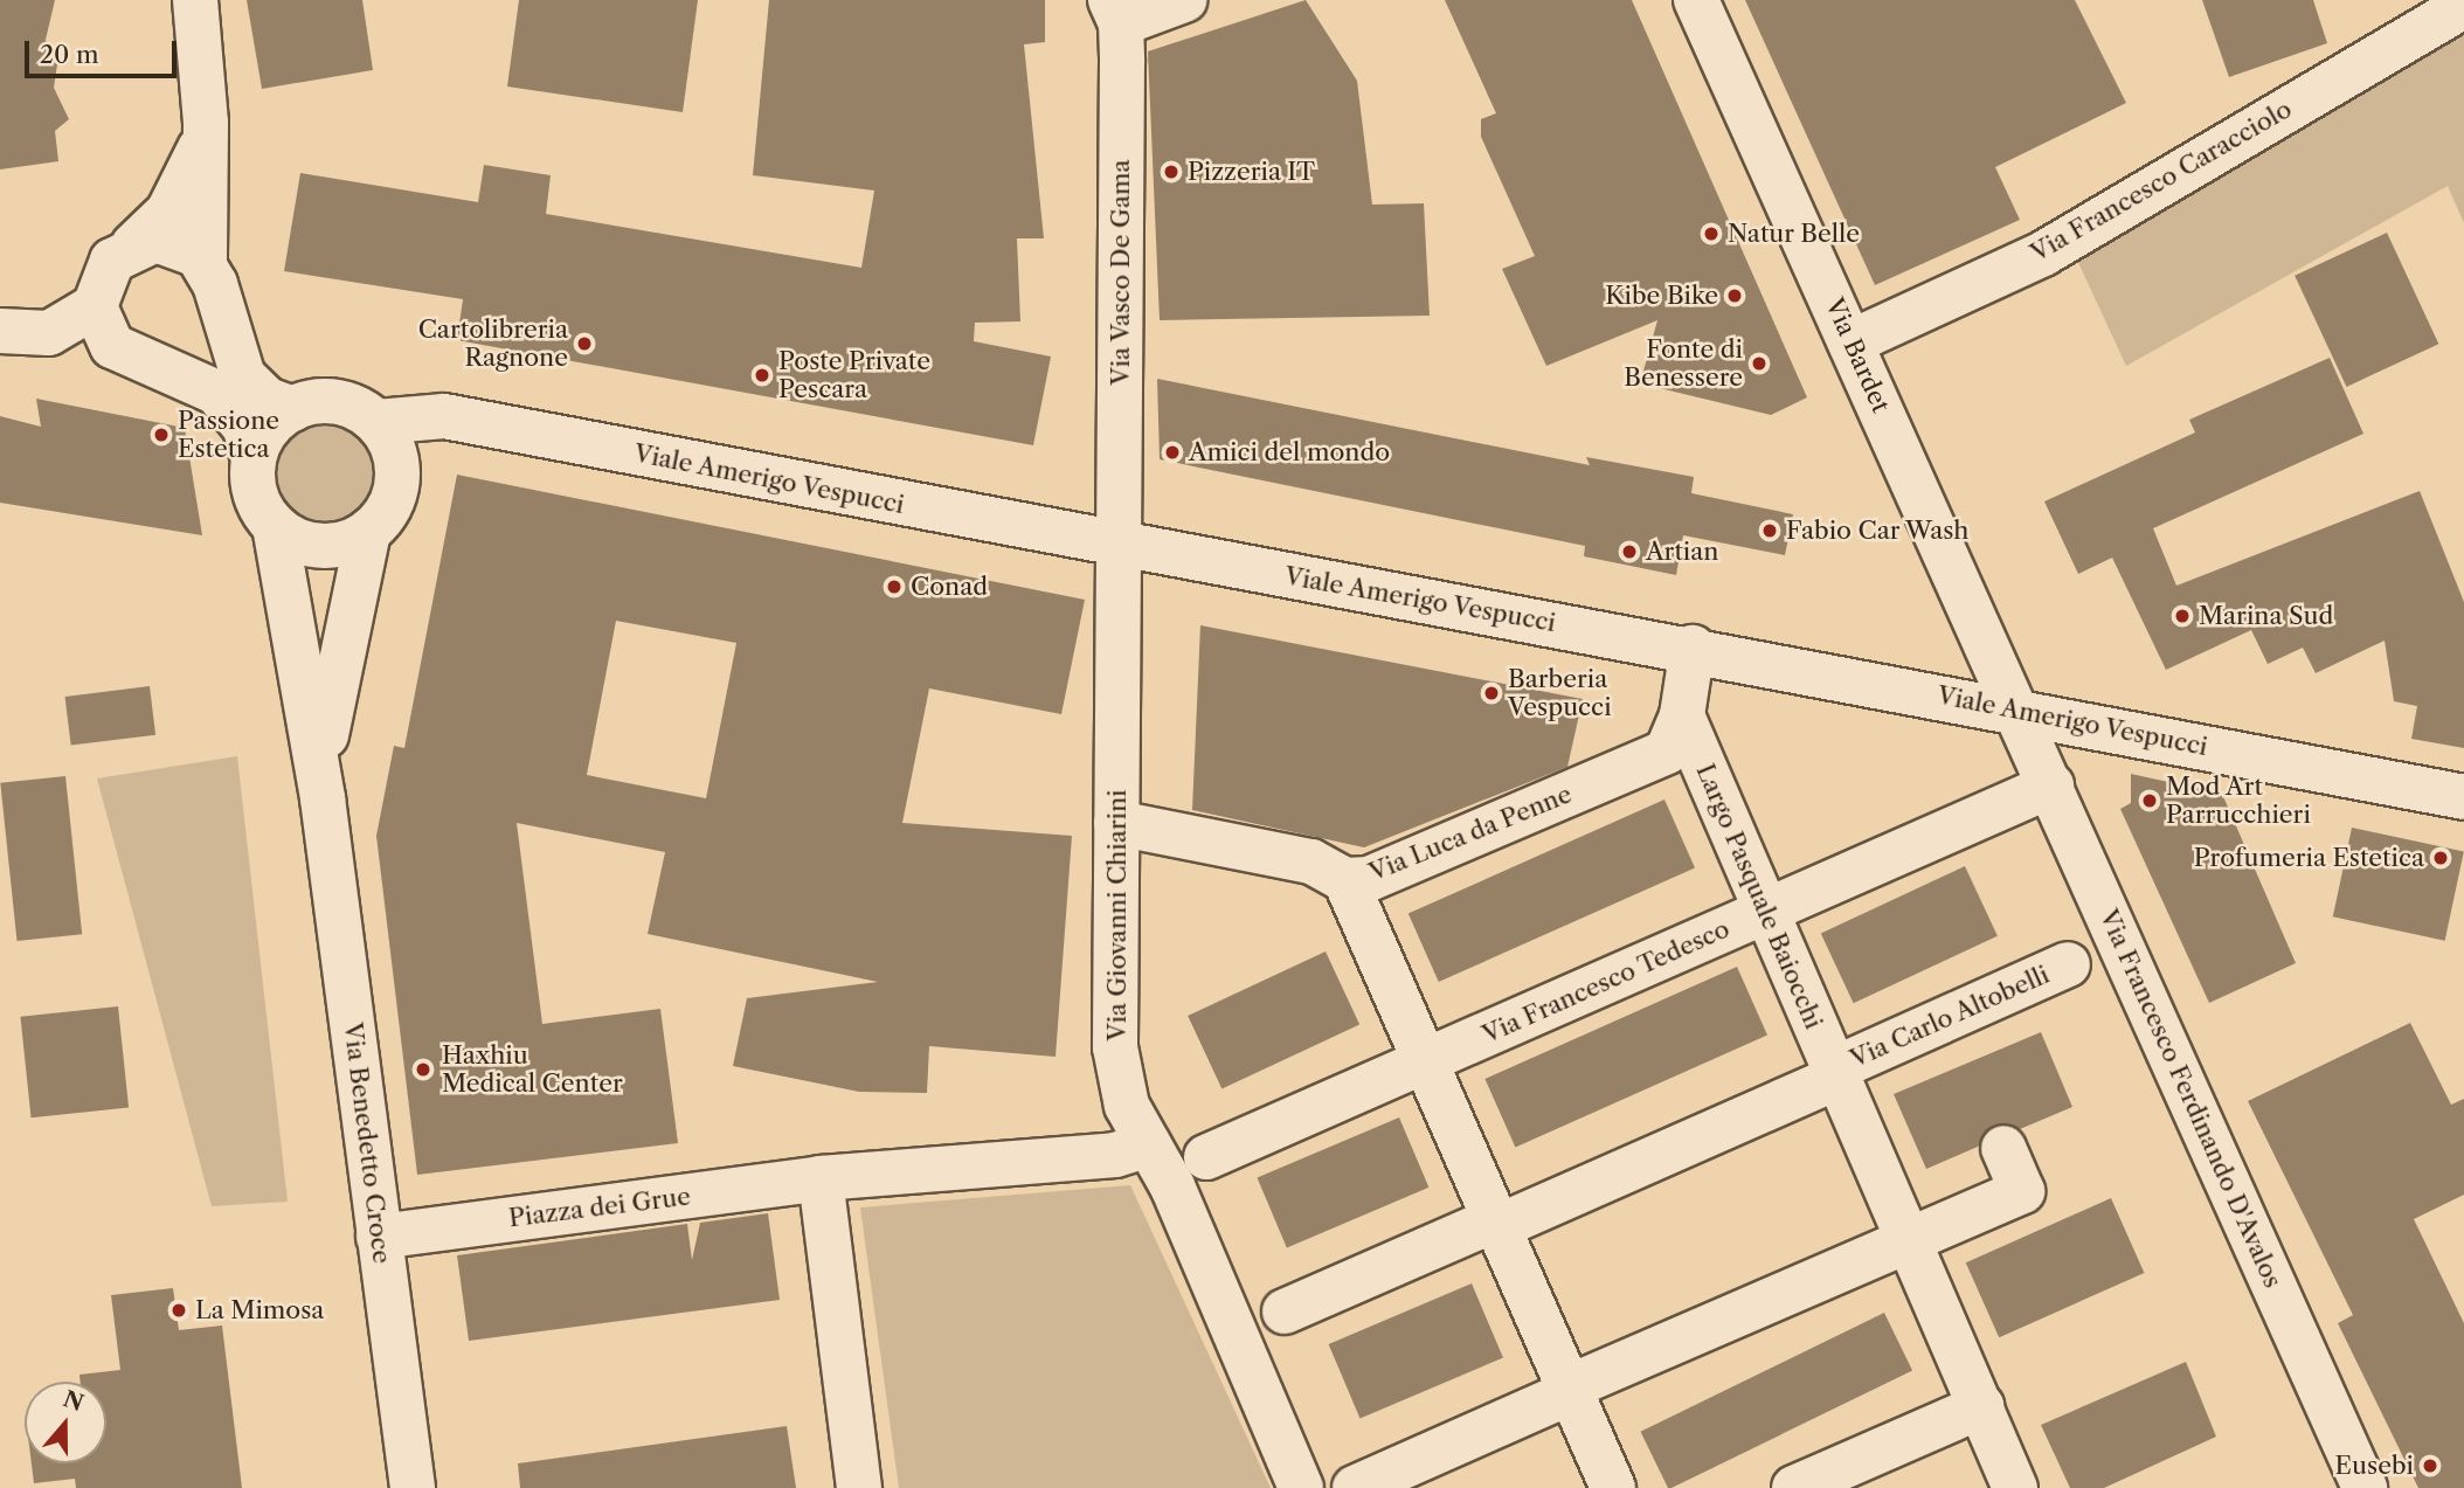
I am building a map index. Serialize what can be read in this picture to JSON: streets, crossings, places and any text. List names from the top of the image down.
{
  "streets": {
    "street": [
      "Via Francesco Caracciolo",
      "Via Vasco De Gama",
      "Via Bardet",
      "Viale Amerigo Vespucci",
      "Via Luca da Penne",
      "Largo Pasquale Baiocchi",
      "Via Giovanni Chiarini",
      "Via Francesco Tedesco",
      "Via Carlo Altobelli",
      "Via Francesco Ferdinando D'Avalos",
      "Via Benedetto Croce",
      "Piazza dei Grue"
    ]
  },
  "crossings": [
    ["Via Francesco Caracciolo", "Via Bardet"],
    ["Via Vasco De Gama", "Viale Amerigo Vespucci"],
    ["Via Vasco De Gama", "Via Giovanni Chiarini"],
    ["Via Bardet", "Viale Amerigo Vespucci"],
    ["Via Bardet", "Via Francesco Ferdinando D'Avalos"],
    ["Viale Amerigo Vespucci", "Via Luca da Penne"],
    ["Viale Amerigo Vespucci", "Via Giovanni Chiarini"],
    ["Viale Amerigo Vespucci", "Via Francesco Ferdinando D'Avalos"],
    ["Viale Amerigo Vespucci", "Via Benedetto Croce"],
    ["Via Luca da Penne", "Largo Pasquale Baiocchi"],
    ["Via Luca da Penne", "Via Giovanni Chiarini"],
    ["Largo Pasquale Baiocchi", "Via Francesco Tedesco"],
    ["Largo Pasquale Baiocchi", "Via Carlo Altobelli"],
    ["Via Giovanni Chiarini", "Piazza dei Grue"],
    ["Via Francesco Tedesco", "Via Francesco Ferdinando D'Avalos"],
    ["Via Benedetto Croce", "Piazza dei Grue"]
  ],
  "places": [
    "Pizzeria IT",
    "Natur Belle",
    "Kibe Bike",
    "Cartolibreria Ragnone",
    "Fonte di Benessere",
    "Poste Private Pescara",
    "Passione Estetica",
    "Amici del mondo",
    "Fabio Car Wash",
    "Artian",
    "Conad",
    "Marina Sud",
    "Barberia Vespucci",
    "Mod Art Parrucchieri",
    "Profumeria Estetica",
    "Haxhiu Medical Center",
    "La Mimosa",
    "Eusebi"
  ],
  "scale_bar": "20 m",
  "north": "top"
}
